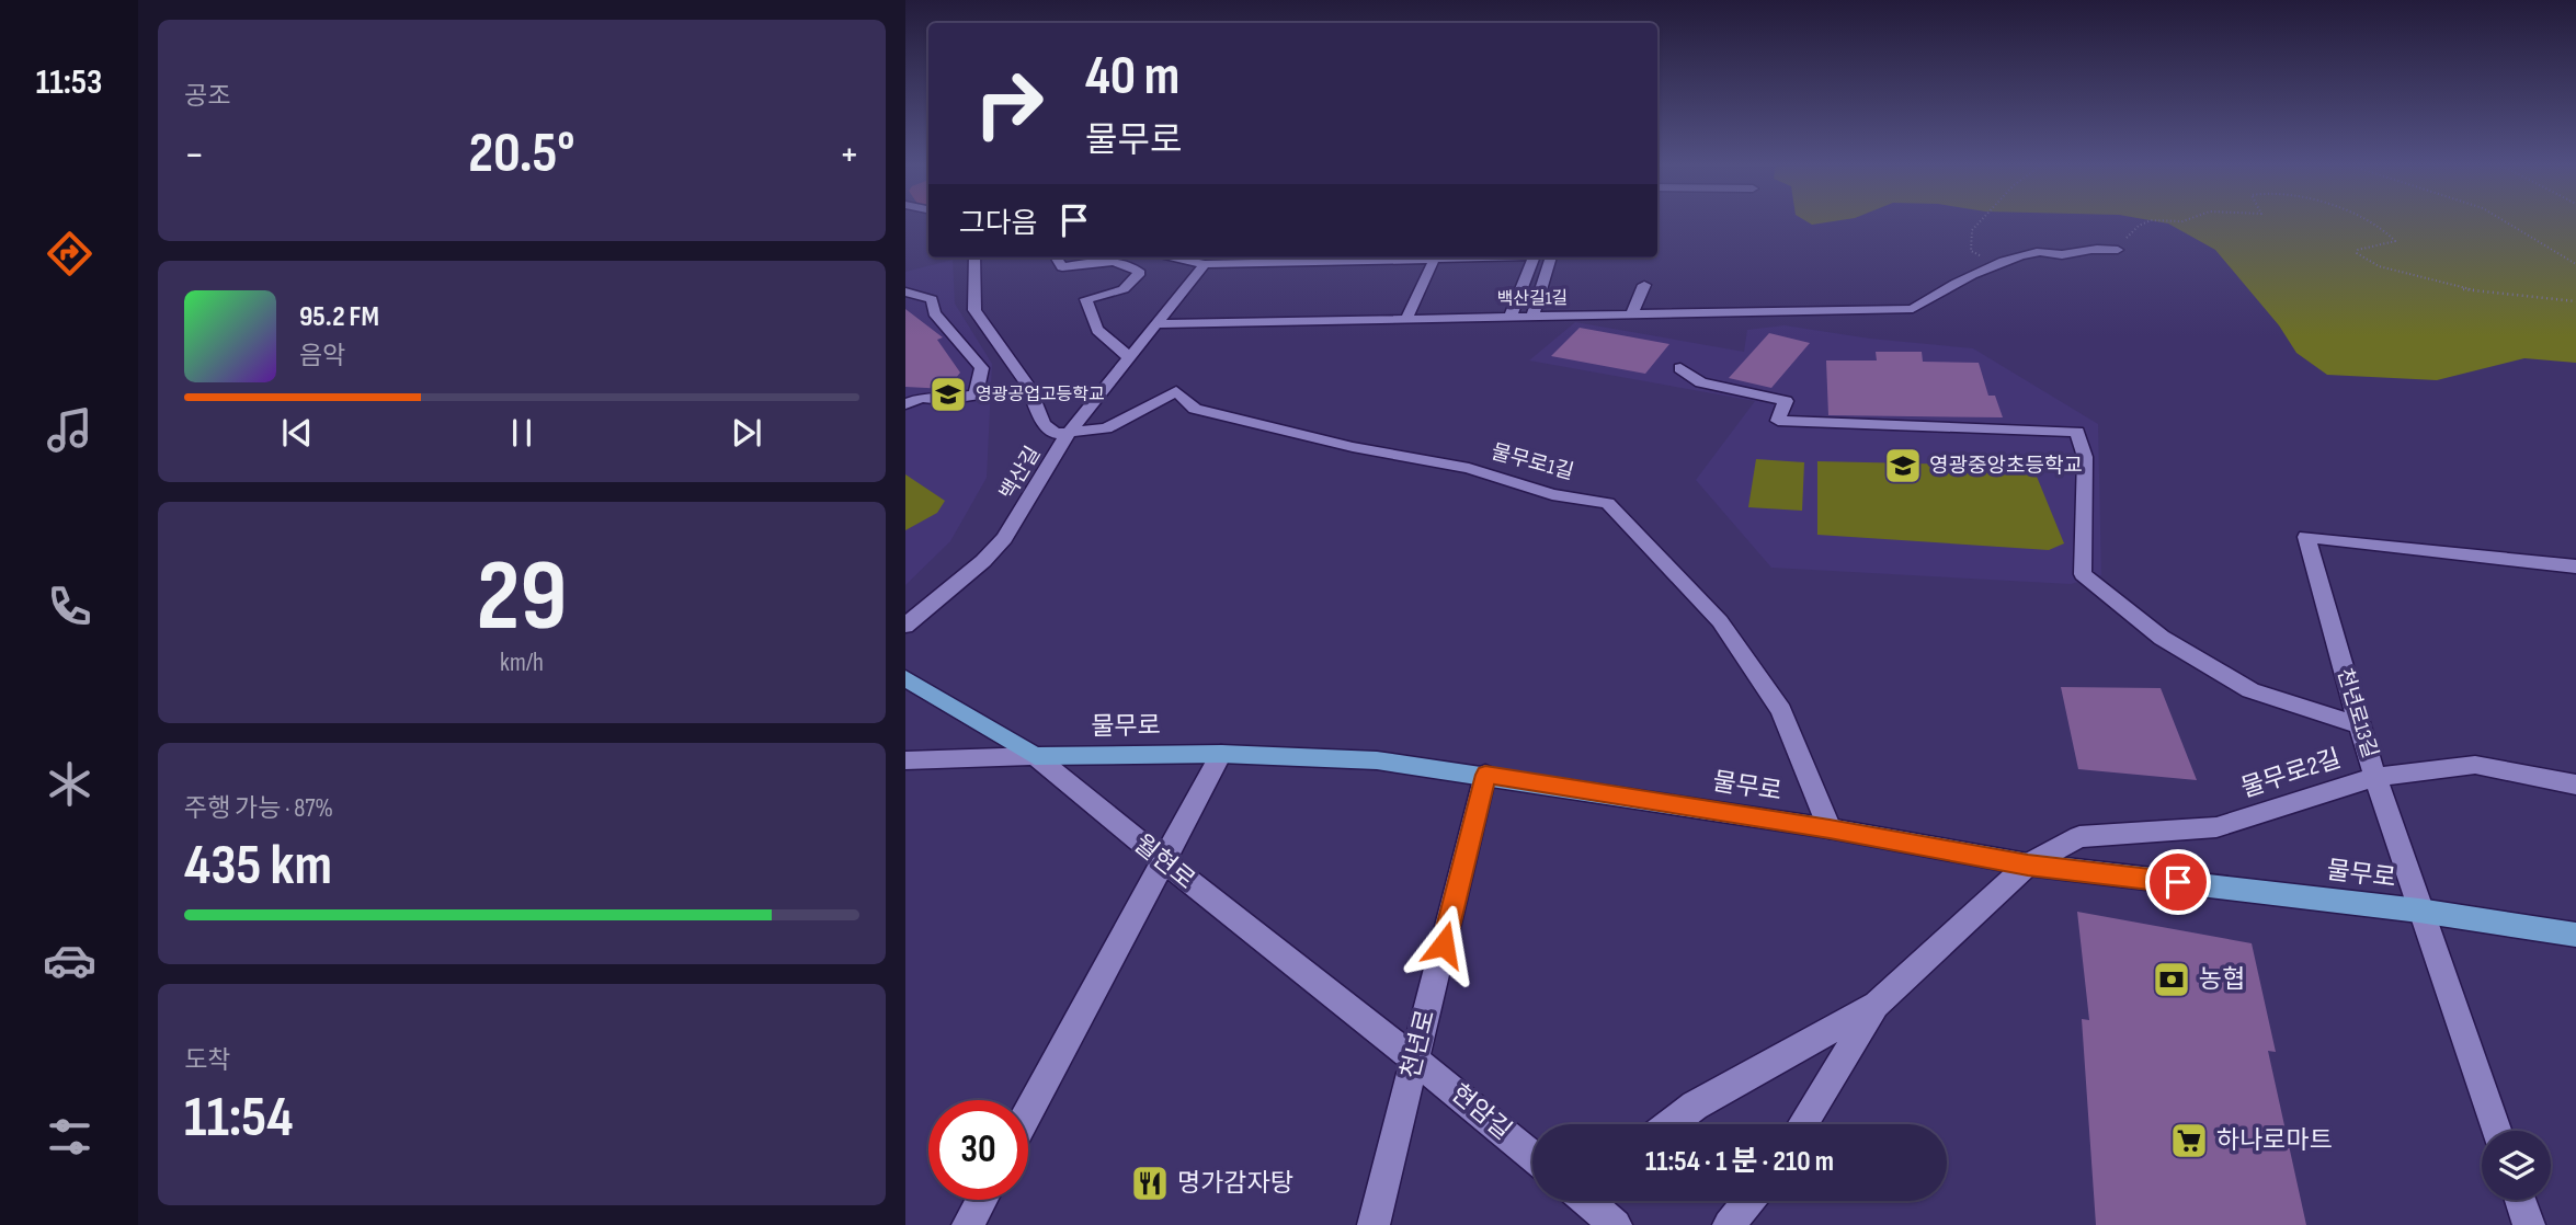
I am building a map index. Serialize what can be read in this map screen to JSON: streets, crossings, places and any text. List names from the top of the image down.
{
  "streets": {
    "main road": ["물무로", "월현로"],
    "street": [
      "백산길1길",
      "물무로1길",
      "백산길",
      "천년로13길",
      "물무로2길",
      "천년로",
      "현암길"
    ]
  },
  "crossings": [
    ["백산길1길", "백산길"],
    ["물무로1길", "백산길"],
    ["물무로1길", "물무로"],
    ["천년로13길", "물무로"],
    ["천년로13길", "물무로2길"],
    ["물무로", "물무로2길"],
    ["물무로", "월현로"],
    ["물무로", "천년로"],
    ["월현로", "천년로"],
    ["월현로", "현암길"],
    ["천년로", "현암길"]
  ],
  "places": {
    "school or university": ["영광공업고등학교", "영광중앙초등학교"],
    "bank": ["농협"],
    "supermarket": ["하나로마트"],
    "restaurant": ["명가감자탕"]
  },
  "page": {
    "tabs": "11:53",
    "tile": [
      "공조",
      ["29", "km/h"],
      ["주행 가능 · 87%", "435 km"],
      ["도착", "11:54"]
    ],
    "turn": ["40 m", "물무로"],
    "heat": ["−", "20.5°", "+"],
    "then": "그다음",
    "song": ["95.2 FM", "음악"],
    "limit": "30",
    "trip": "11:54 · 1 분 · 210 m"
  }
}
